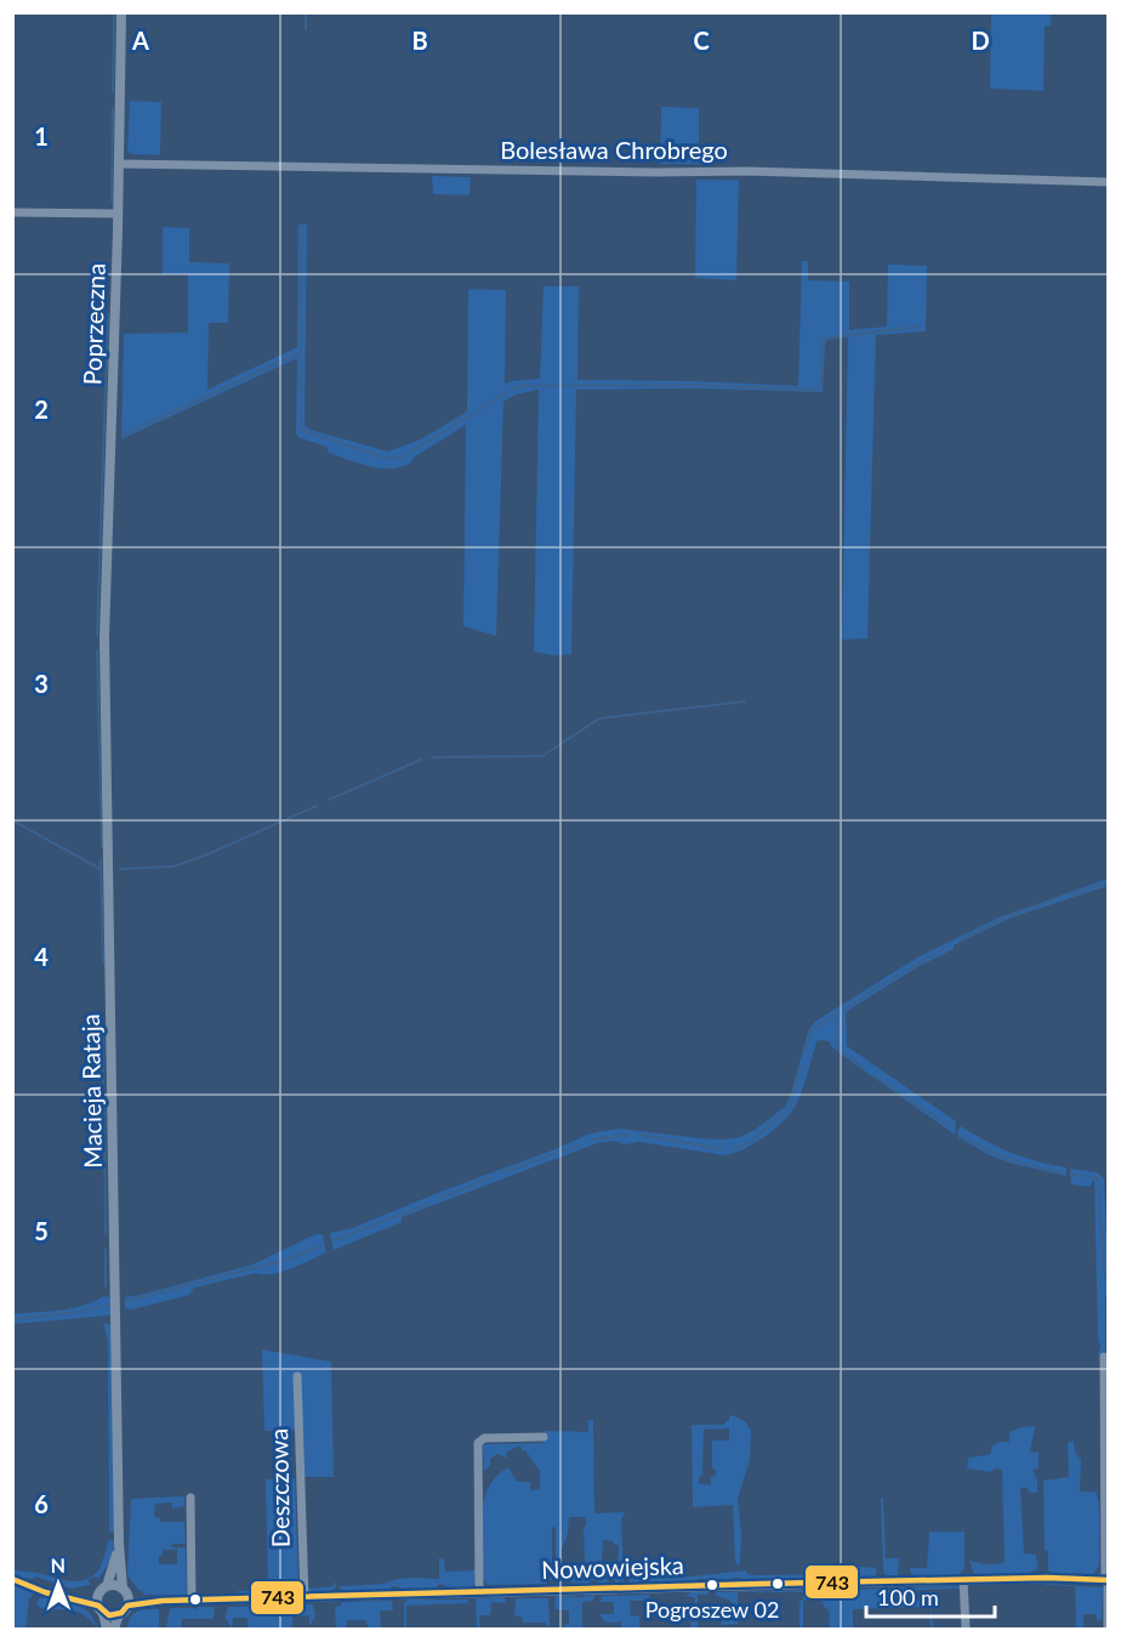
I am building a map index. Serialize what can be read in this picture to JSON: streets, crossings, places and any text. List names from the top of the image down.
{
  "streets": {
    "street": [
      "Bolesława Chrobrego",
      "Poprzeczna",
      "Macieja Rataja",
      "Deszczowa",
      "Nowowiejska"
    ]
  },
  "crossings": [
    ["Bolesława Chrobrego", "Poprzeczna"],
    ["Poprzeczna", "Macieja Rataja"],
    ["Macieja Rataja", "Nowowiejska"],
    ["Deszczowa", "Nowowiejska"]
  ],
  "places": ["Pogroszew 02"],
  "lines": ["transit line 743"],
  "scale_bar": "100 m",
  "north": "top",
  "grid": {
    "columns": [
      "A",
      "B",
      "C",
      "D"
    ],
    "rows": [
      "1",
      "2",
      "3",
      "4",
      "5",
      "6"
    ]
  }
}
